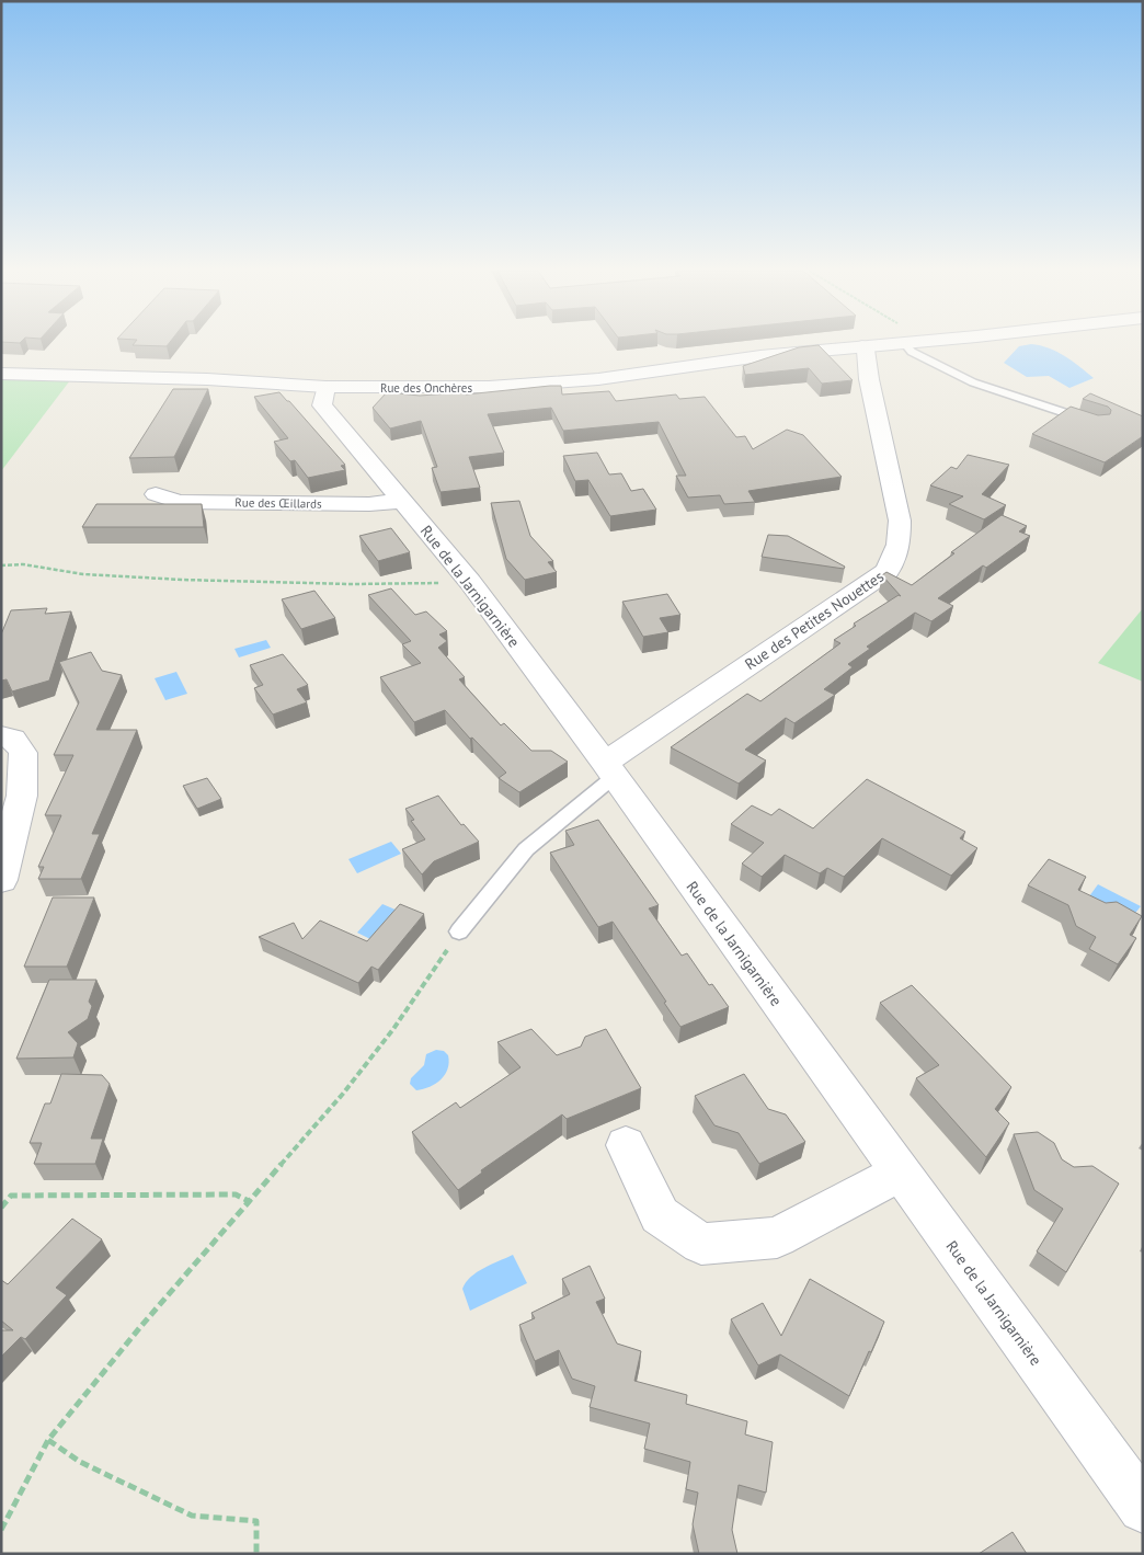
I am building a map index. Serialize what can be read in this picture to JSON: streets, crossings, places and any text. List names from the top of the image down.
{
  "streets": {
    "street": [
      "Rue des Onchères",
      "Rue des Œillards",
      "Rue de la Jarnigarnière",
      "Rue des Petites Nouettes"
    ]
  },
  "crossings": [
    ["Rue des Onchères", "Rue de la Jarnigarnière"],
    ["Rue des Onchères", "Rue des Petites Nouettes"],
    ["Rue des Œillards", "Rue de la Jarnigarnière"],
    ["Rue de la Jarnigarnière", "Rue des Petites Nouettes"]
  ]
}
